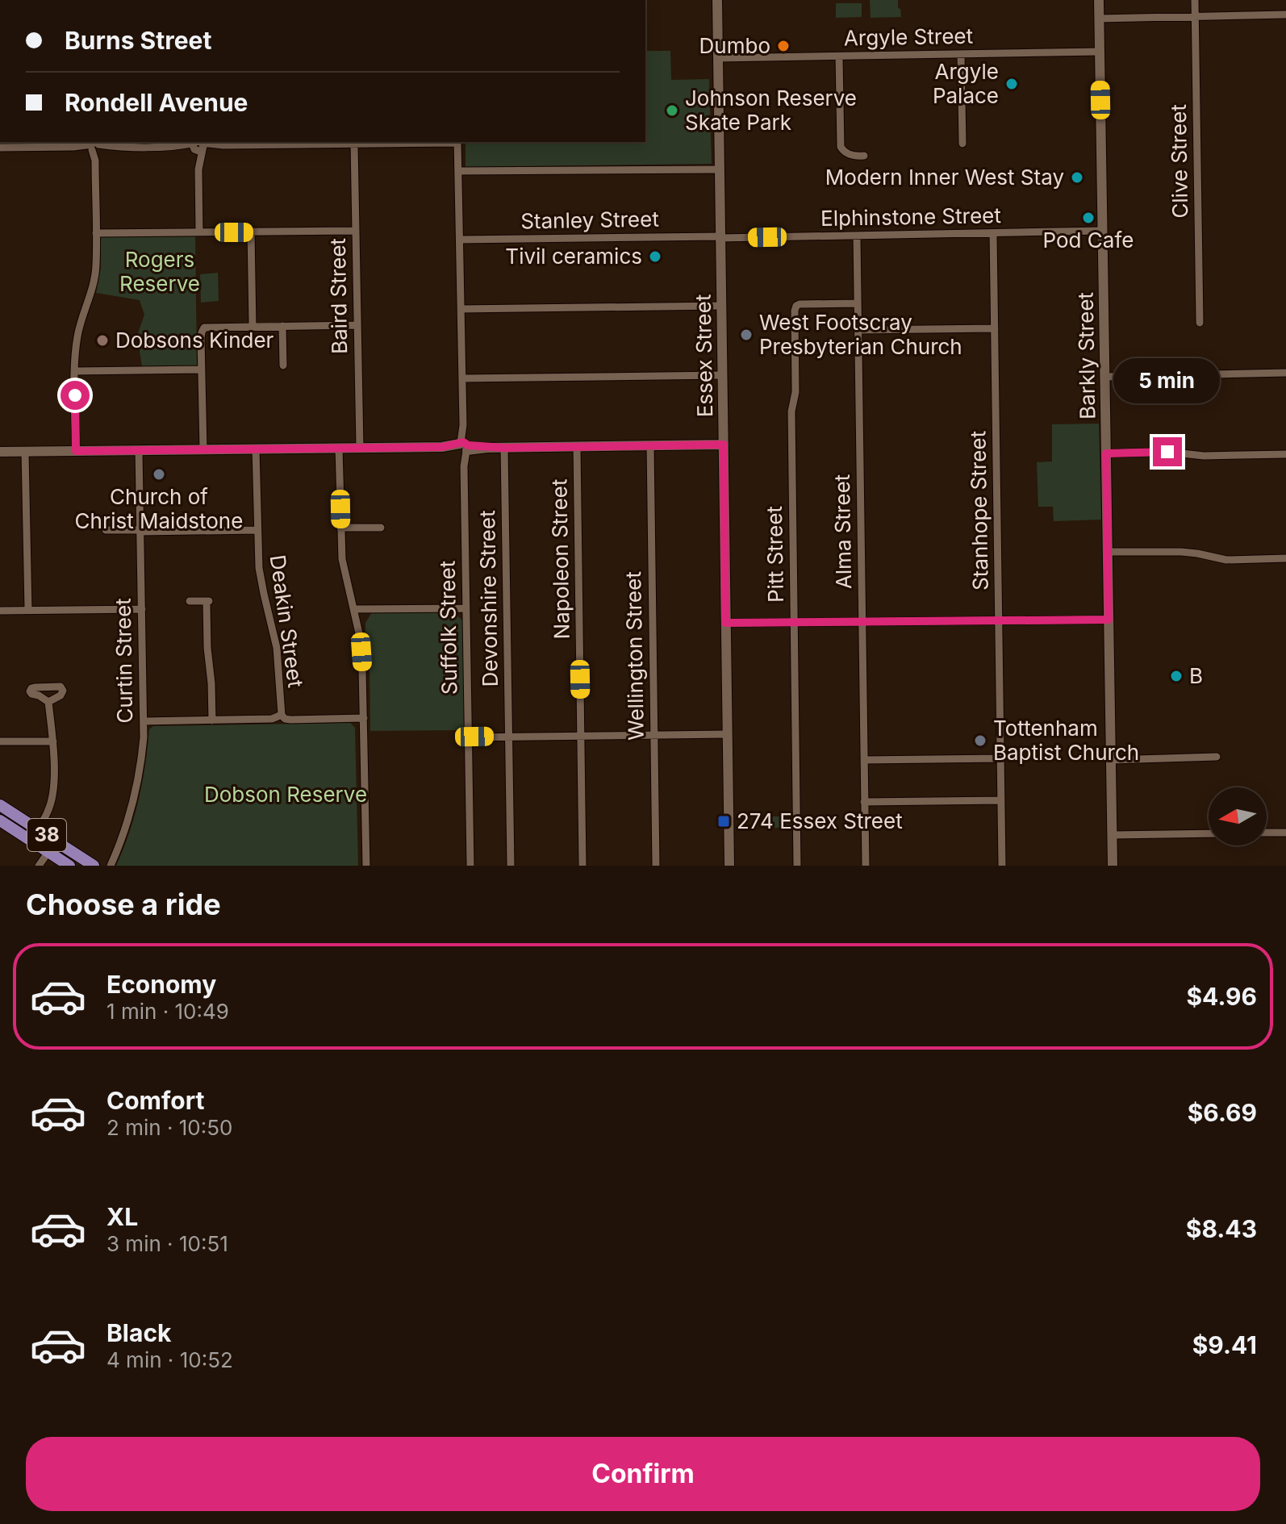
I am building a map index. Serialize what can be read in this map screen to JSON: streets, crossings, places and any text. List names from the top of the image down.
{
  "streets": {
    "main road": ["38"],
    "street": [
      "Argyle Street",
      "Clive Street",
      "Elphinstone Street",
      "Stanley Street",
      "Baird Street",
      "Essex Street",
      "Barkly Street",
      "Stanhope Street",
      "Alma Street",
      "Pitt Street",
      "Napoleon Street",
      "Devonshire Street",
      "Deakin Street",
      "Suffolk Street",
      "Wellington Street",
      "Curtin Street"
    ]
  },
  "crossings": [
    ["Argyle Street", "Essex Street"],
    ["Argyle Street", "Barkly Street"],
    ["Elphinstone Street", "Stanley Street"],
    ["Elphinstone Street", "Essex Street"],
    ["Elphinstone Street", "Barkly Street"],
    ["Elphinstone Street", "Stanhope Street"],
    ["Elphinstone Street", "Alma Street"],
    ["Stanley Street", "Essex Street"],
    ["Stanley Street", "Suffolk Street"],
    ["Alma Street", "Pitt Street"]
  ],
  "parks": ["Rogers Reserve", "Dobson Reserve"],
  "places": {
    "other": [
      "Dumbo",
      "Argyle Palace",
      "Johnson Reserve Skate Park",
      "Modern Inner West Stay",
      "Pod Cafe",
      "Tivil ceramics",
      "West Footscray Presbyterian Church",
      "Dobsons Kinder",
      "Church of Christ Maidstone",
      "B",
      "Tottenham Baptist Church"
    ],
    "transit": ["274 Essex Street"]
  },
  "north": "left",
  "page": {
    "banner": ["Burns Street", "Rondell Avenue"],
    "bubble": "5 min",
    "heading": "Choose a ride",
    "list": [
      {
        "name": "Economy",
        "note": "1 min · 10:49",
        "value": "$4.96"
      },
      {
        "name": "Comfort",
        "note": "2 min · 10:50",
        "value": "$6.69"
      },
      {
        "name": "XL",
        "note": "3 min · 10:51",
        "value": "$8.43"
      },
      {
        "name": "Black",
        "note": "4 min · 10:52",
        "value": "$9.41"
      }
    ],
    "buttons": "Confirm"
  }
}
